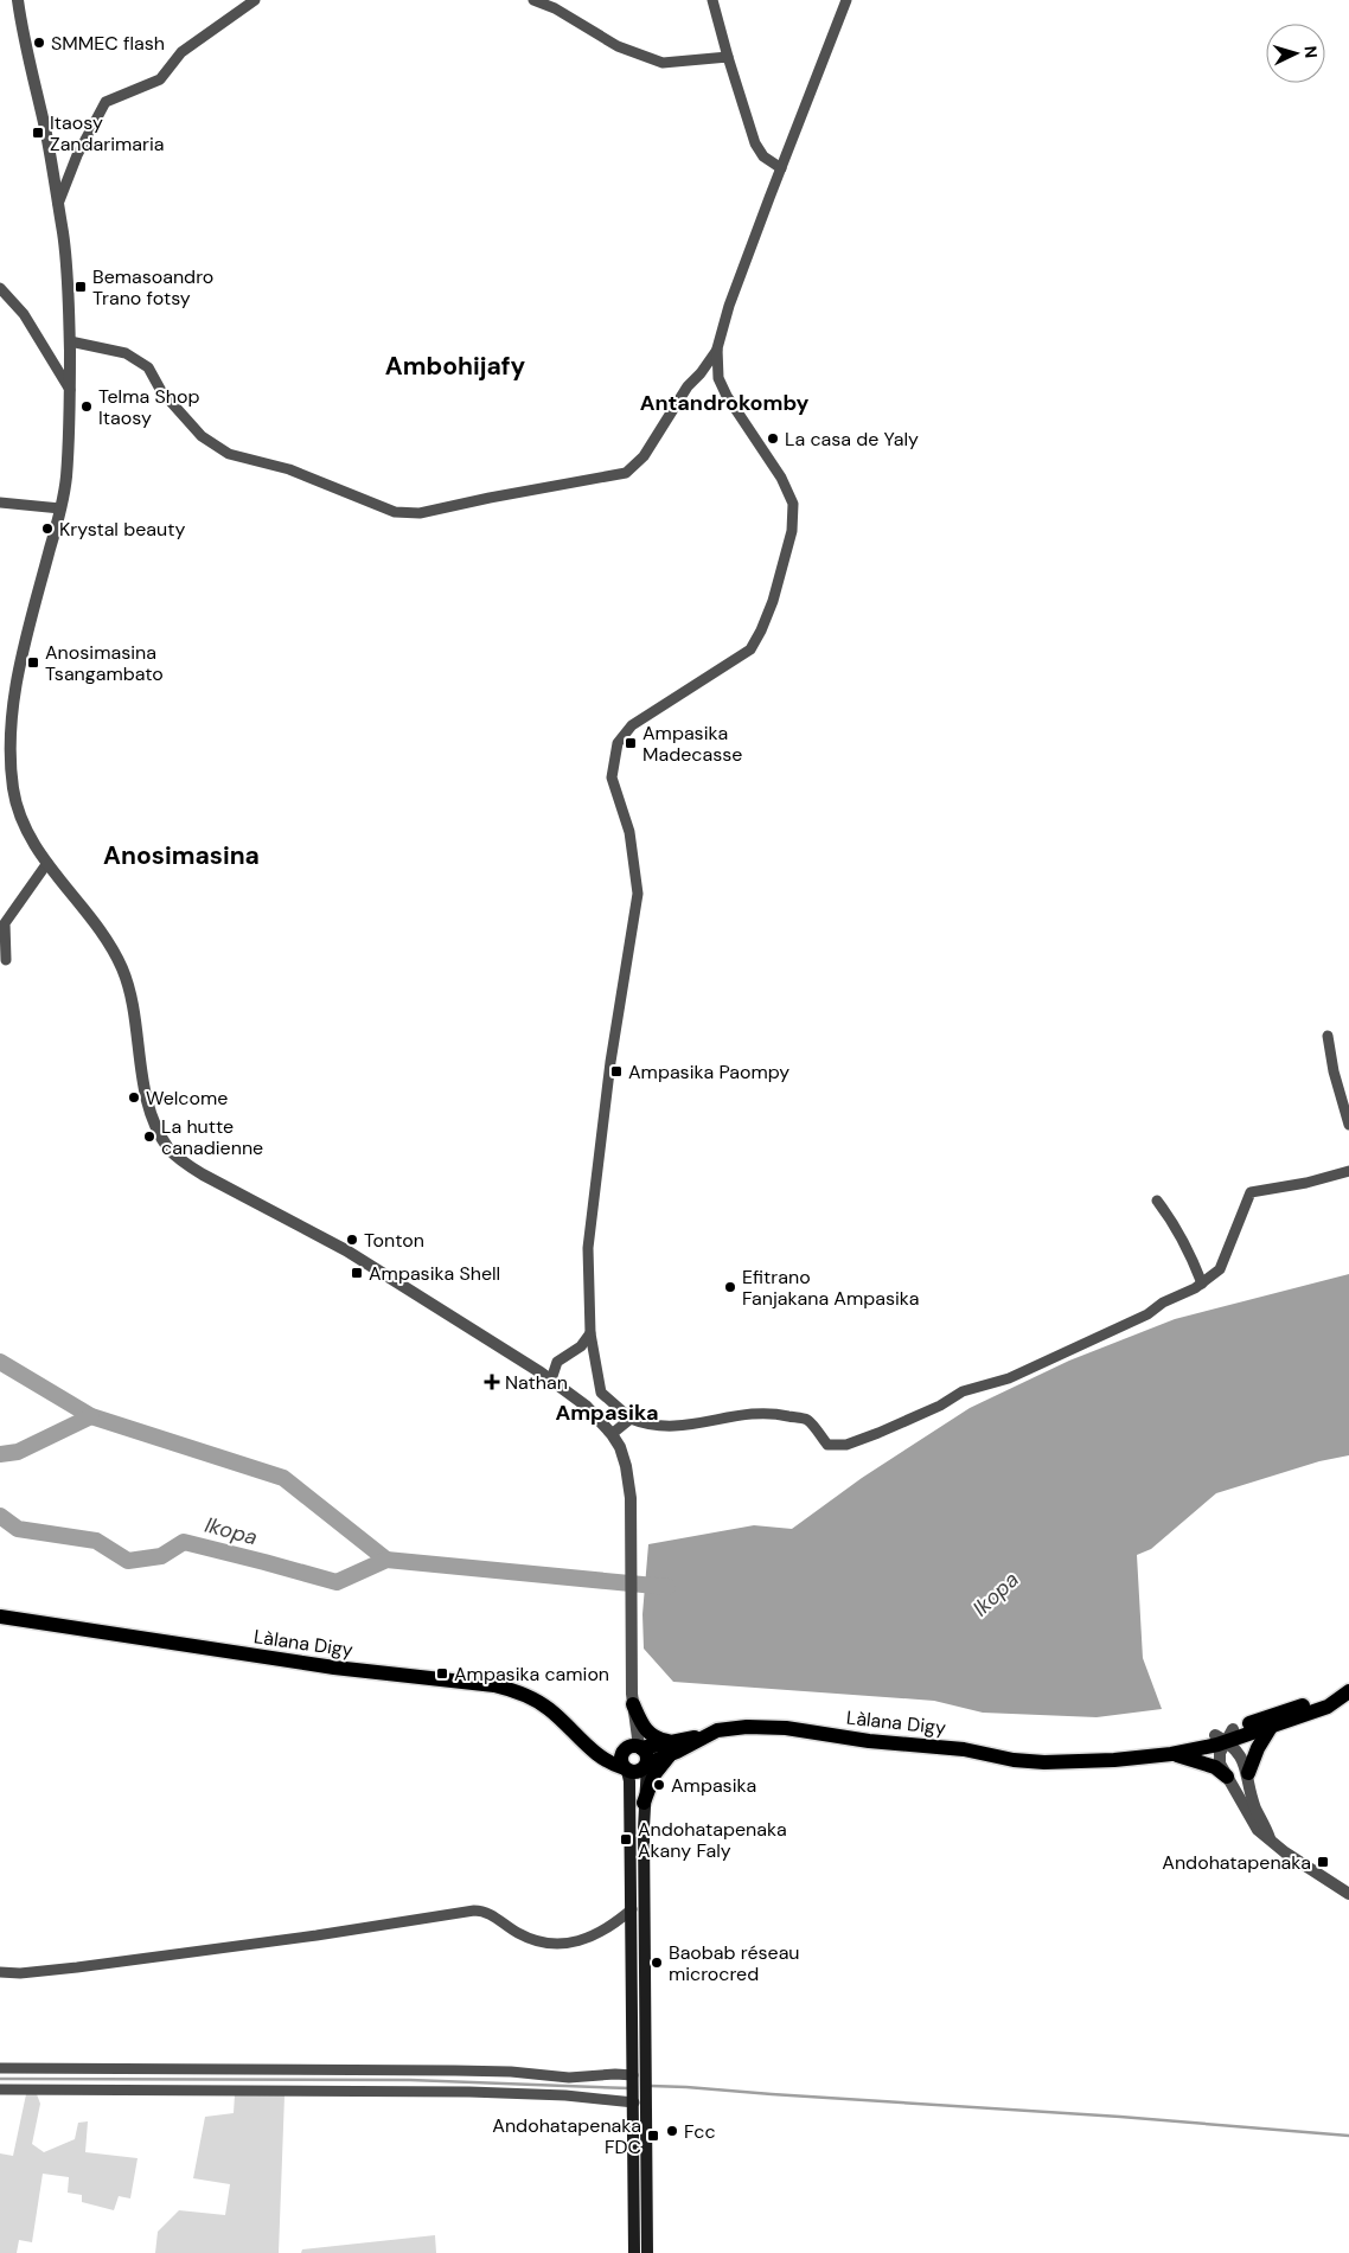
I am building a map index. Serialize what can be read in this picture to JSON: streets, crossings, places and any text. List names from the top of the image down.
{
  "streets": {
    "main road": ["Làlana Digy"]
  },
  "districts": [
    "Ambohijafy",
    "Antandrokomby",
    "Anosimasina",
    "Ampasika"
  ],
  "water": ["Ikopa"],
  "places": {
    "other": [
      "SMMEC flash",
      "Telma Shop Itaosy",
      "La casa de Yaly",
      "Krystal beauty",
      "Welcome",
      "La hutte canadienne",
      "Tonton",
      "Efitrano Fanjakana Ampasika",
      "Ampasika",
      "Baobab réseau microcred",
      "Fcc"
    ],
    "transit": [
      "Itaosy Zandarimaria",
      "Bemasoandro Trano fotsy",
      "Anosimasina Tsangambato",
      "Ampasika Madecasse",
      "Ampasika Paompy",
      "Ampasika Shell",
      "Ampasika camion",
      "Andohatapenaka Akany Faly",
      "Andohatapenaka",
      "Andohatapenaka FDC"
    ],
    "health": ["Nathan"]
  },
  "north": "right"
}
